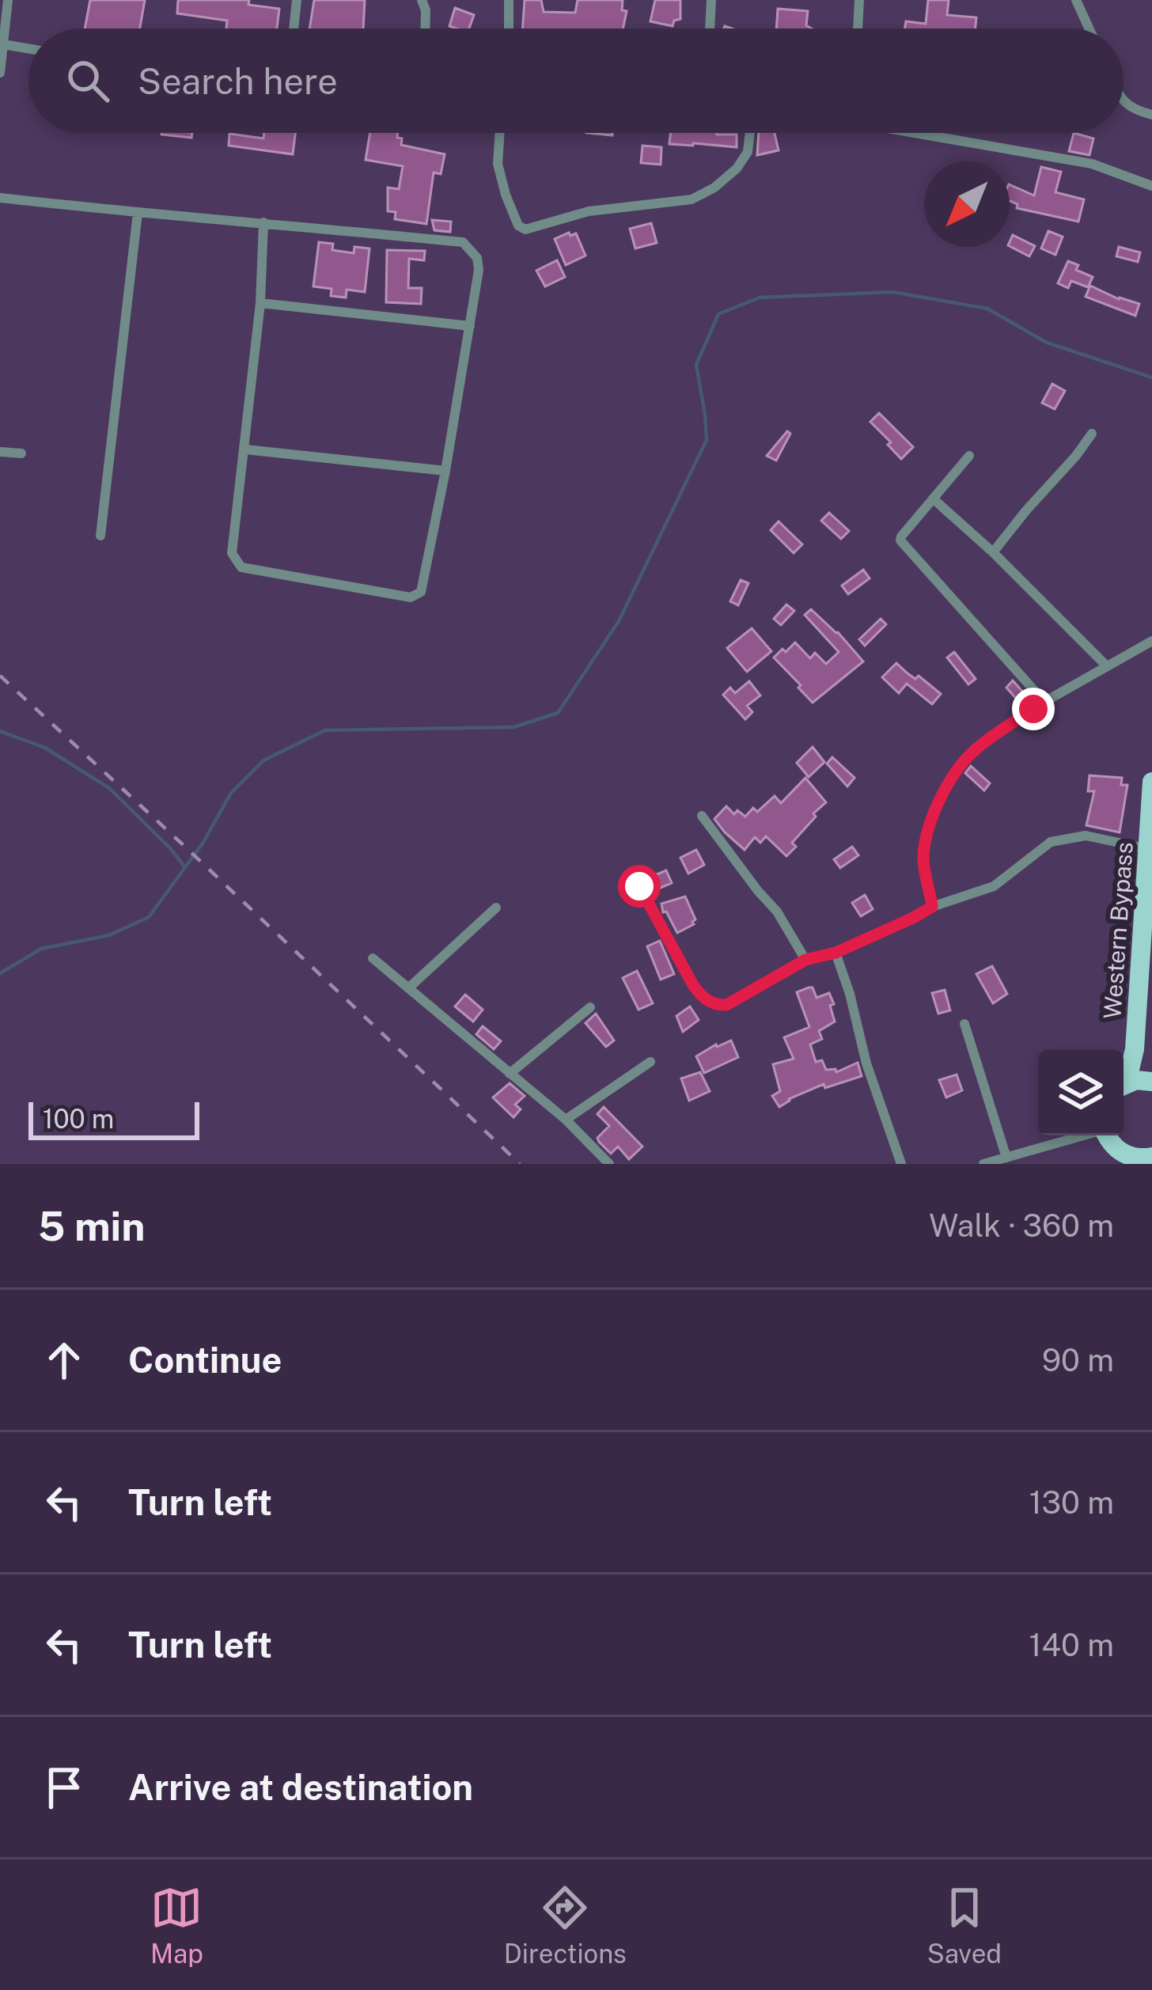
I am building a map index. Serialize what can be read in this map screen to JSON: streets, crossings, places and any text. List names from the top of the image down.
{
  "streets": {
    "main road": ["Western Bypass"]
  },
  "scale_bar": "100 m",
  "north": "bottom left",
  "page": {
    "search": "Search here",
    "scale": "100 m",
    "heading": ["5 min", "Walk · 360 m"],
    "list": [
      ["Continue", "90 m"],
      ["Turn left", "130 m"],
      ["Turn left", "140 m"],
      "Arrive at destination"
    ],
    "nav": ["Map", "Directions", "Saved"]
  }
}
